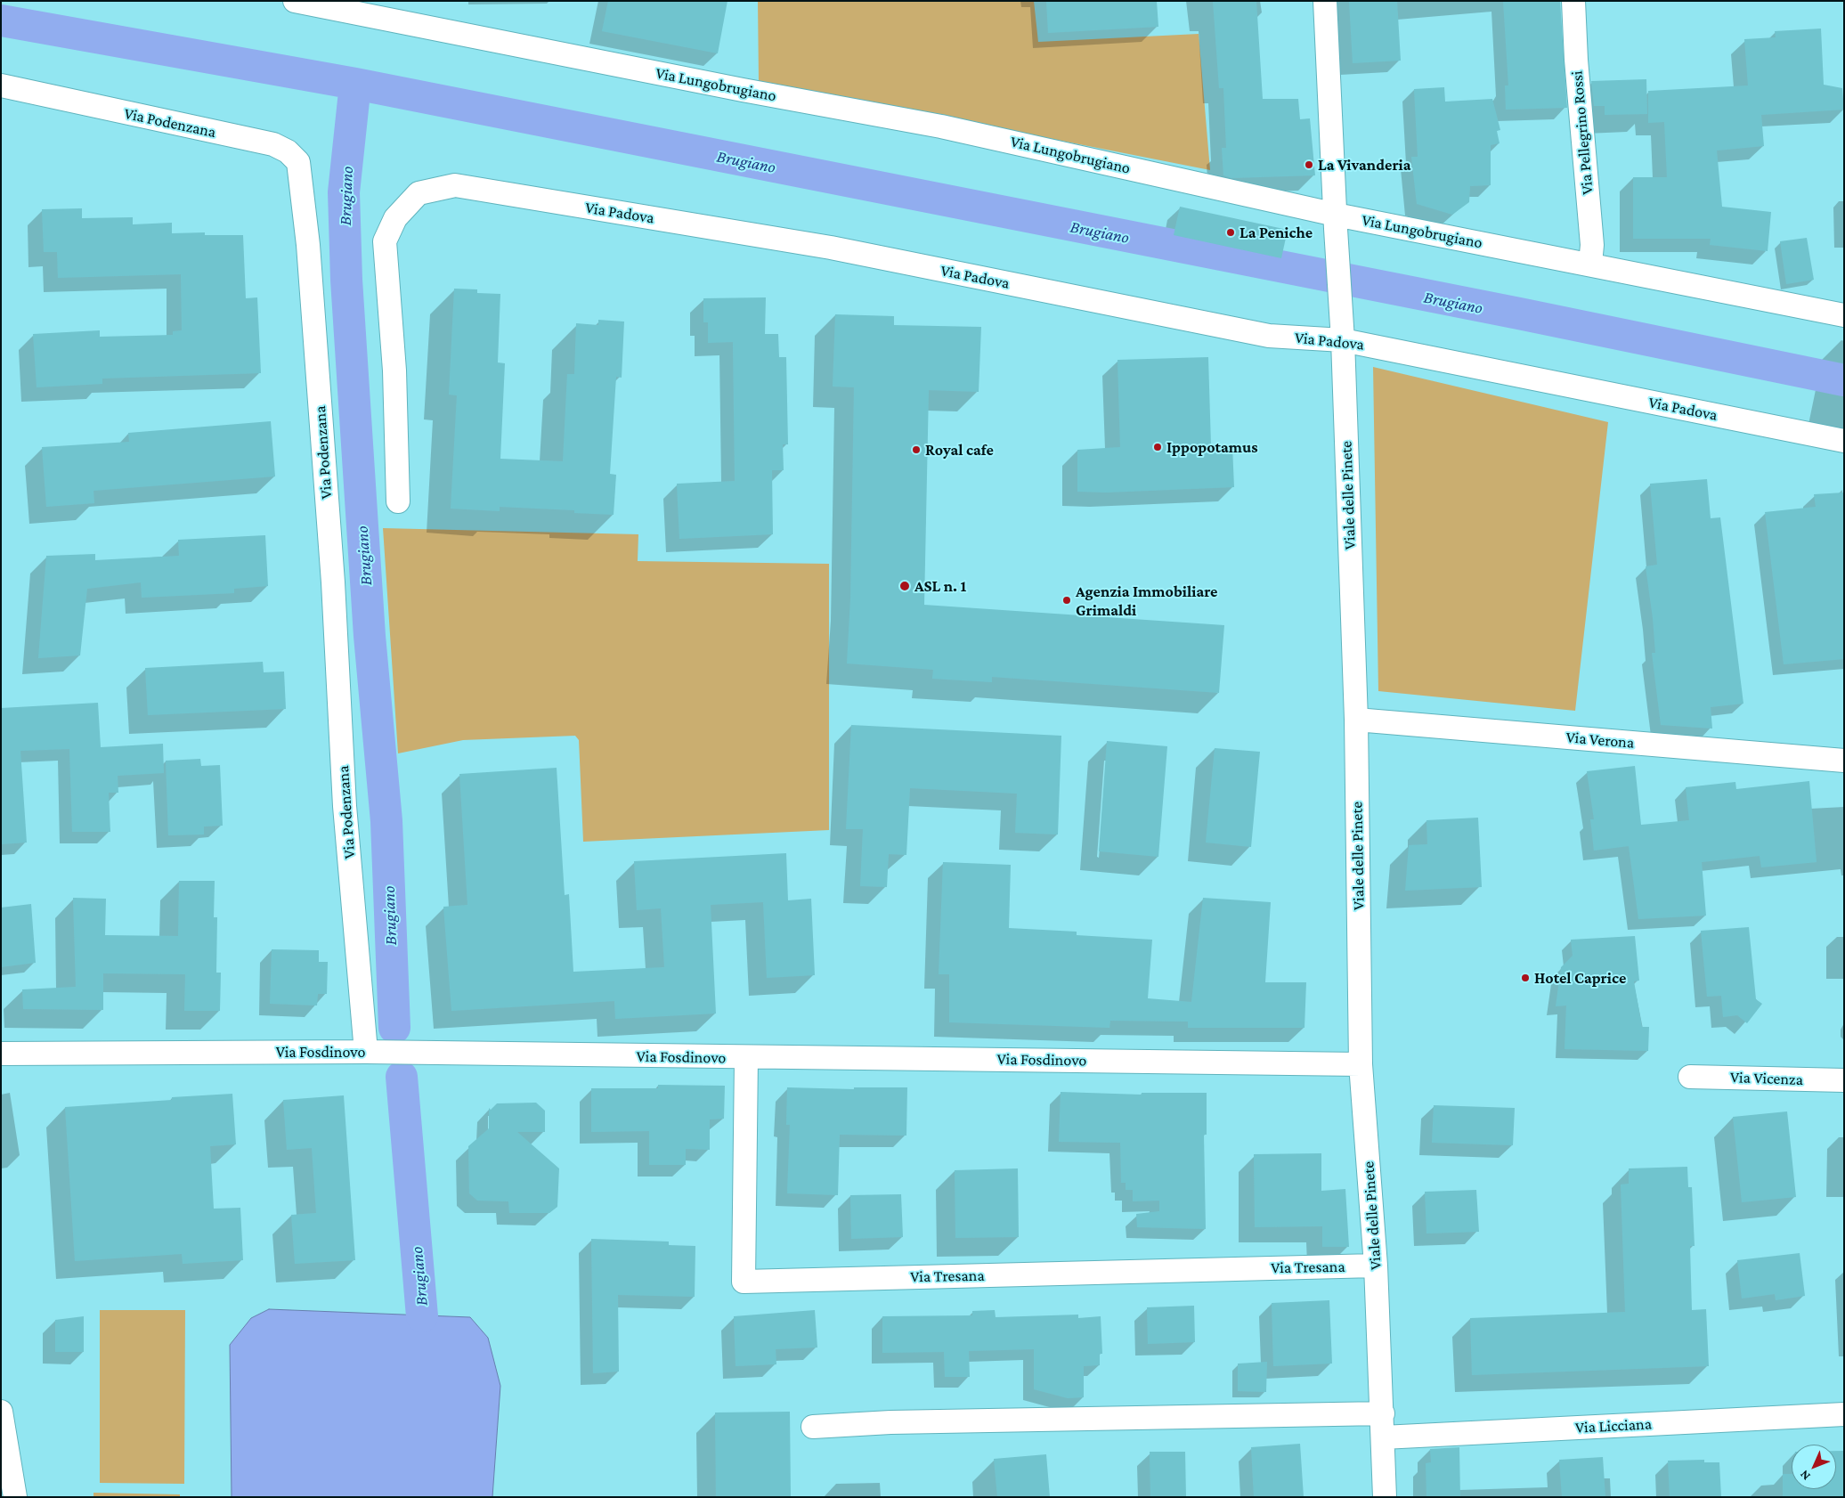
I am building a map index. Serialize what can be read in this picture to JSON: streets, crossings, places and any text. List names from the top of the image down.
{
  "streets": {
    "street": [
      "Via Lungobrugiano",
      "Via Podenzana",
      "Via Pellegrino Rossi",
      "Via Padova",
      "Viale delle Pinete",
      "Via Verona",
      "Via Fosdinovo",
      "Via Vicenza",
      "Via Tresana",
      "Via Licciana"
    ]
  },
  "crossings": [
    ["Via Lungobrugiano", "Via Pellegrino Rossi"],
    ["Via Lungobrugiano", "Viale delle Pinete"],
    ["Via Podenzana", "Via Fosdinovo"],
    ["Via Padova", "Viale delle Pinete"],
    ["Viale delle Pinete", "Via Verona"],
    ["Viale delle Pinete", "Via Fosdinovo"],
    ["Viale delle Pinete", "Via Tresana"],
    ["Viale delle Pinete", "Via Licciana"],
    ["Via Fosdinovo", "Via Tresana"]
  ],
  "water": ["Brugiano"],
  "places": [
    "La Vivanderia",
    "La Peniche",
    "Ippopotamus",
    "Royal cafe",
    "ASL n. 1",
    "Agenzia Immobiliare Grimaldi",
    "Hotel Caprice"
  ],
  "north": "bottom left"
}
